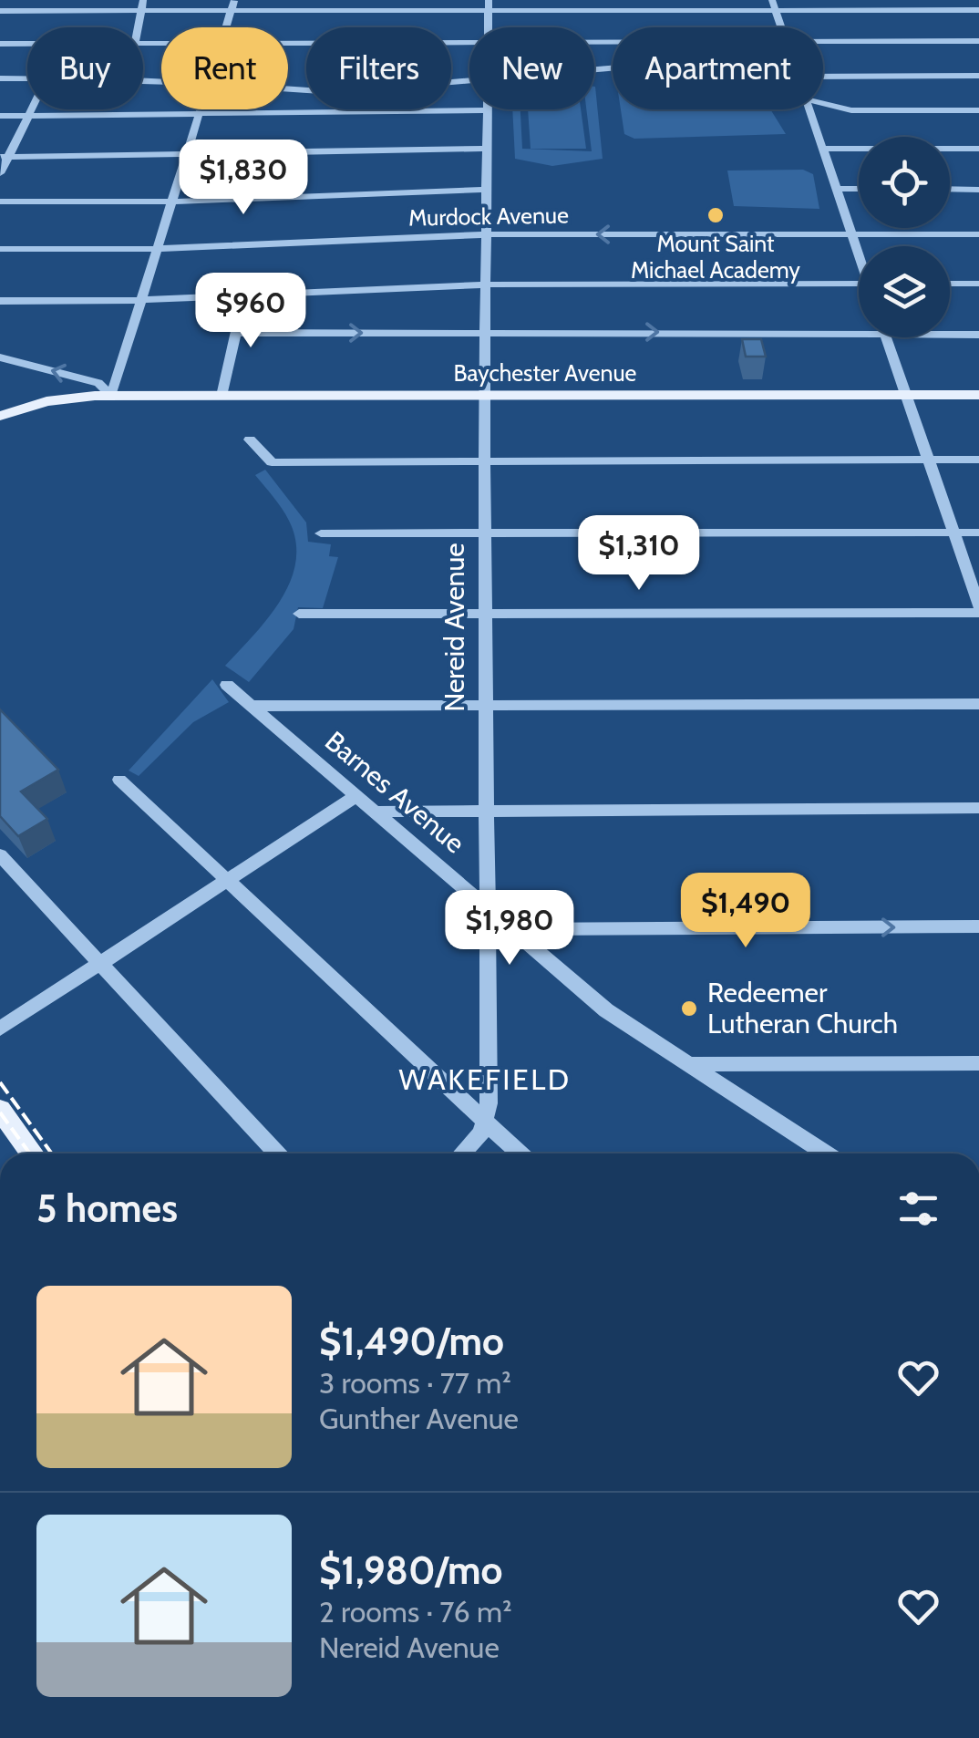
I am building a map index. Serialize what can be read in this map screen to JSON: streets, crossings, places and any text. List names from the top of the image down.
{
  "streets": {
    "main road": ["Baychester Avenue"],
    "street": ["Murdock Avenue", "Nereid Avenue", "Barnes Avenue"]
  },
  "crossings": [
    ["Murdock Avenue", "Nereid Avenue"],
    ["Baychester Avenue", "Nereid Avenue"],
    ["Nereid Avenue", "Barnes Avenue"]
  ],
  "districts": ["WAKEFIELD"],
  "places": ["Mount Saint Michael Academy", "Redeemer Lutheran Church"],
  "page": {
    "chip": [
      "Buy",
      "Rent",
      "Filters",
      "New",
      "Apartment"
    ],
    "price": [
      "$1,830",
      "$960",
      "$1,310",
      "$1,490",
      "$1,980"
    ],
    "heading": "5 homes",
    "list": [
      {
        "name": "$1,490/mo",
        "note": "3 rooms · 77 m² · Gunther Avenue"
      },
      {
        "name": "$1,980/mo",
        "note": "2 rooms · 76 m² · Nereid Avenue"
      }
    ]
  }
}
